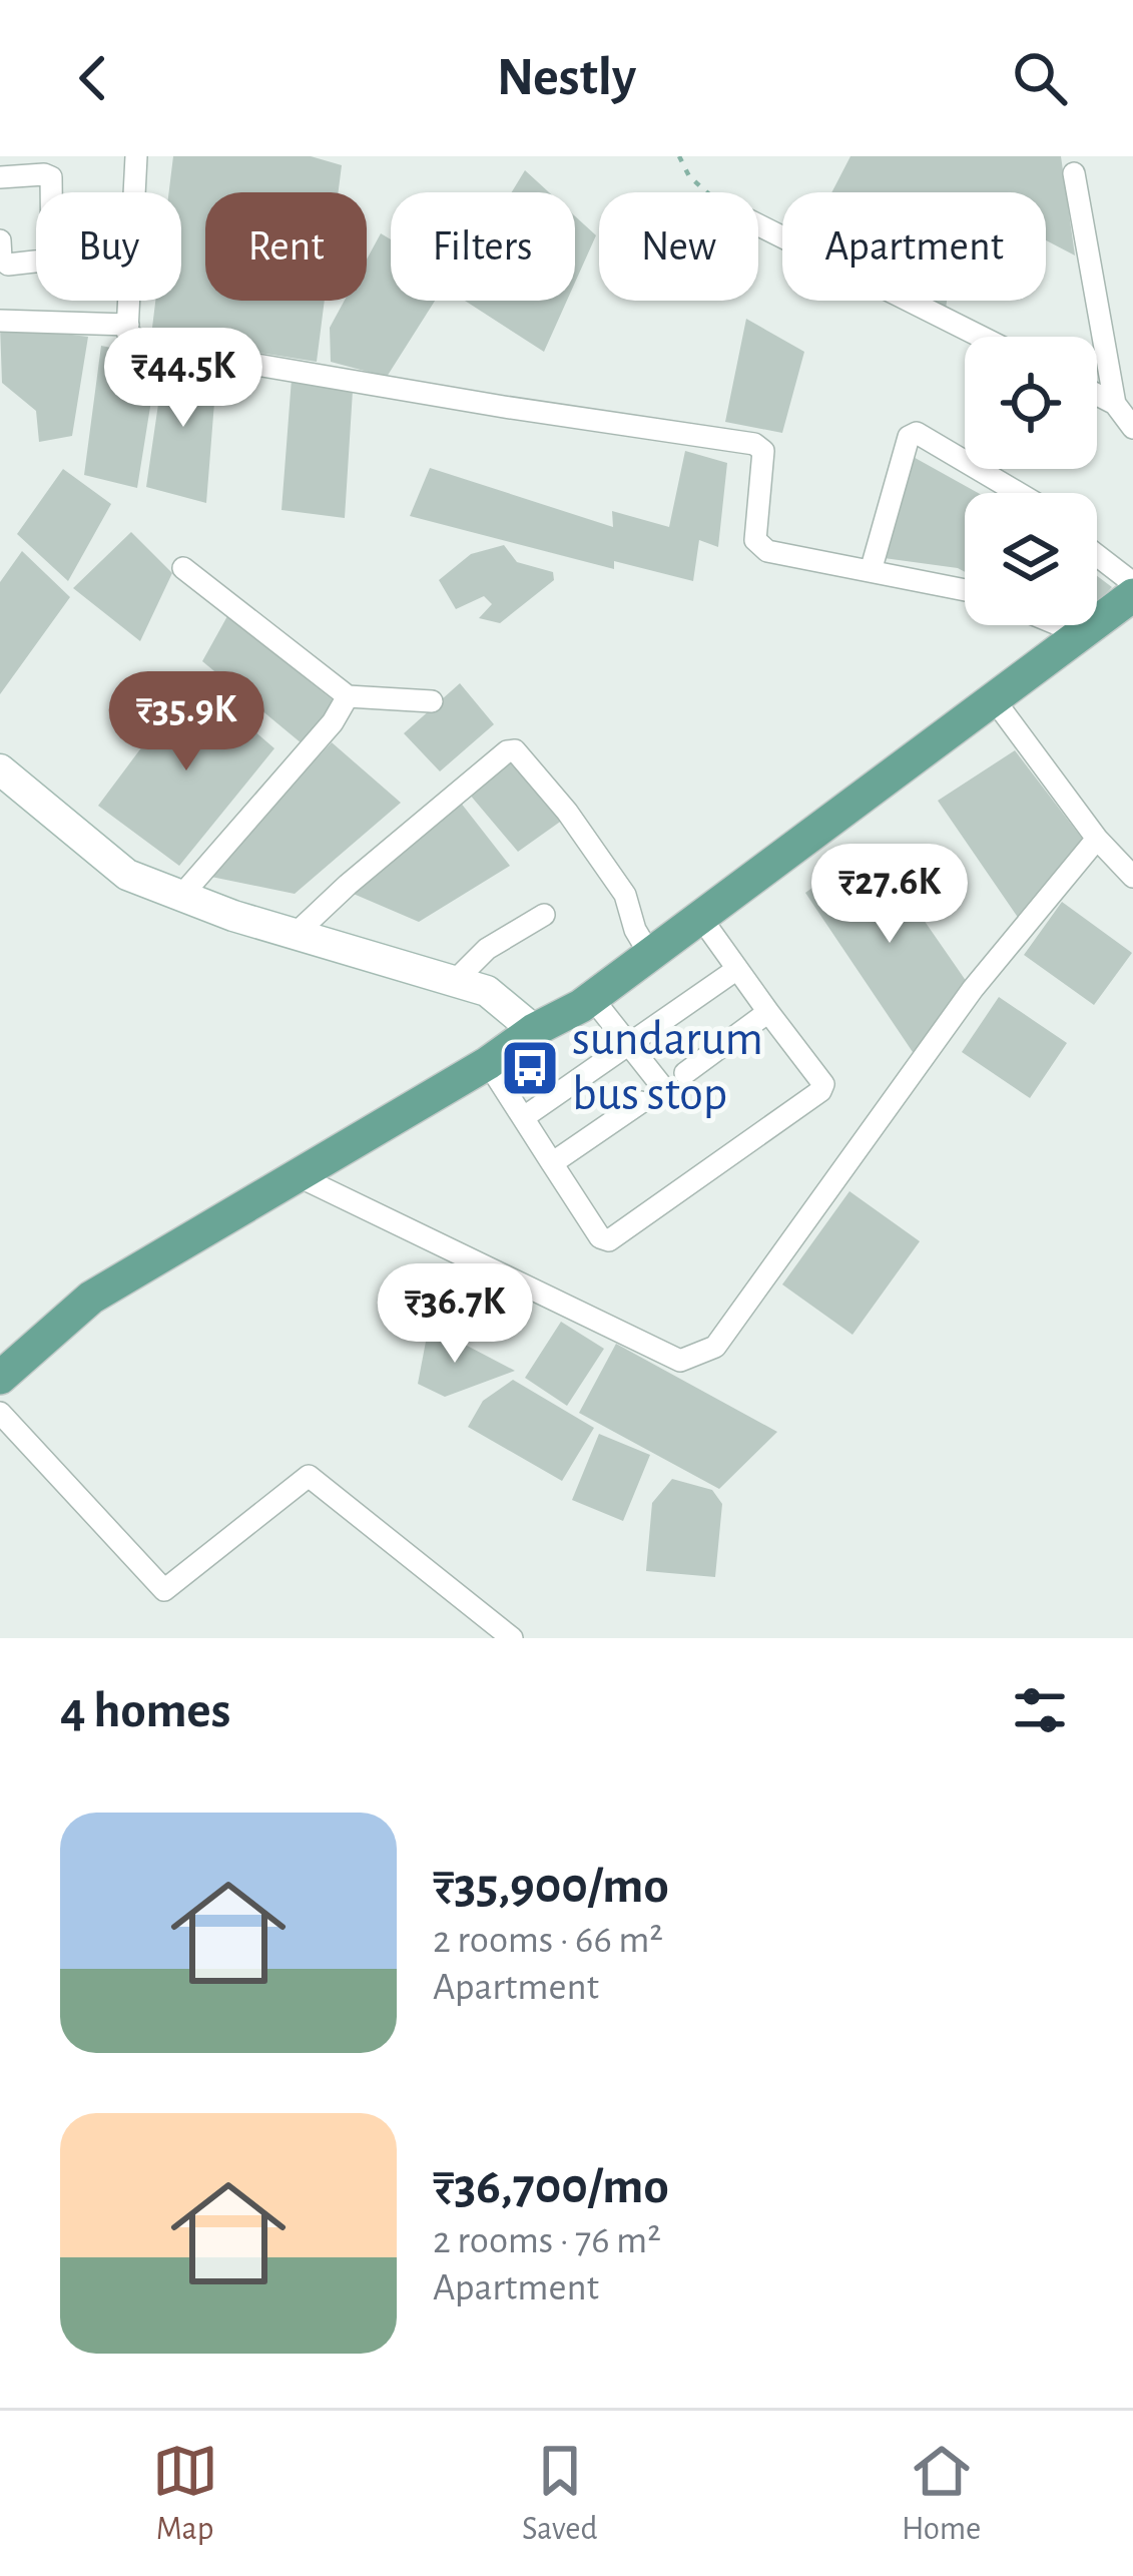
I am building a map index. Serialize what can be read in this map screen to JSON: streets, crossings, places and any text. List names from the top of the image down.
{
  "places": {
    "bus stop": ["sundarum bus stop"]
  },
  "page": {
    "header": "Nestly",
    "chip": [
      "Buy",
      "Rent",
      "Filters",
      "New",
      "Apartment"
    ],
    "price": [
      "₹44.5K",
      "₹35.9K",
      "₹27.6K",
      "₹36.7K"
    ],
    "heading": "4 homes",
    "list": [
      {
        "name": "₹35,900/mo",
        "note": "2 rooms · 66 m² · Apartment"
      },
      {
        "name": "₹36,700/mo",
        "note": "2 rooms · 76 m² · Apartment"
      }
    ],
    "tabs": ["Map", "Saved", "Home"]
  }
}
